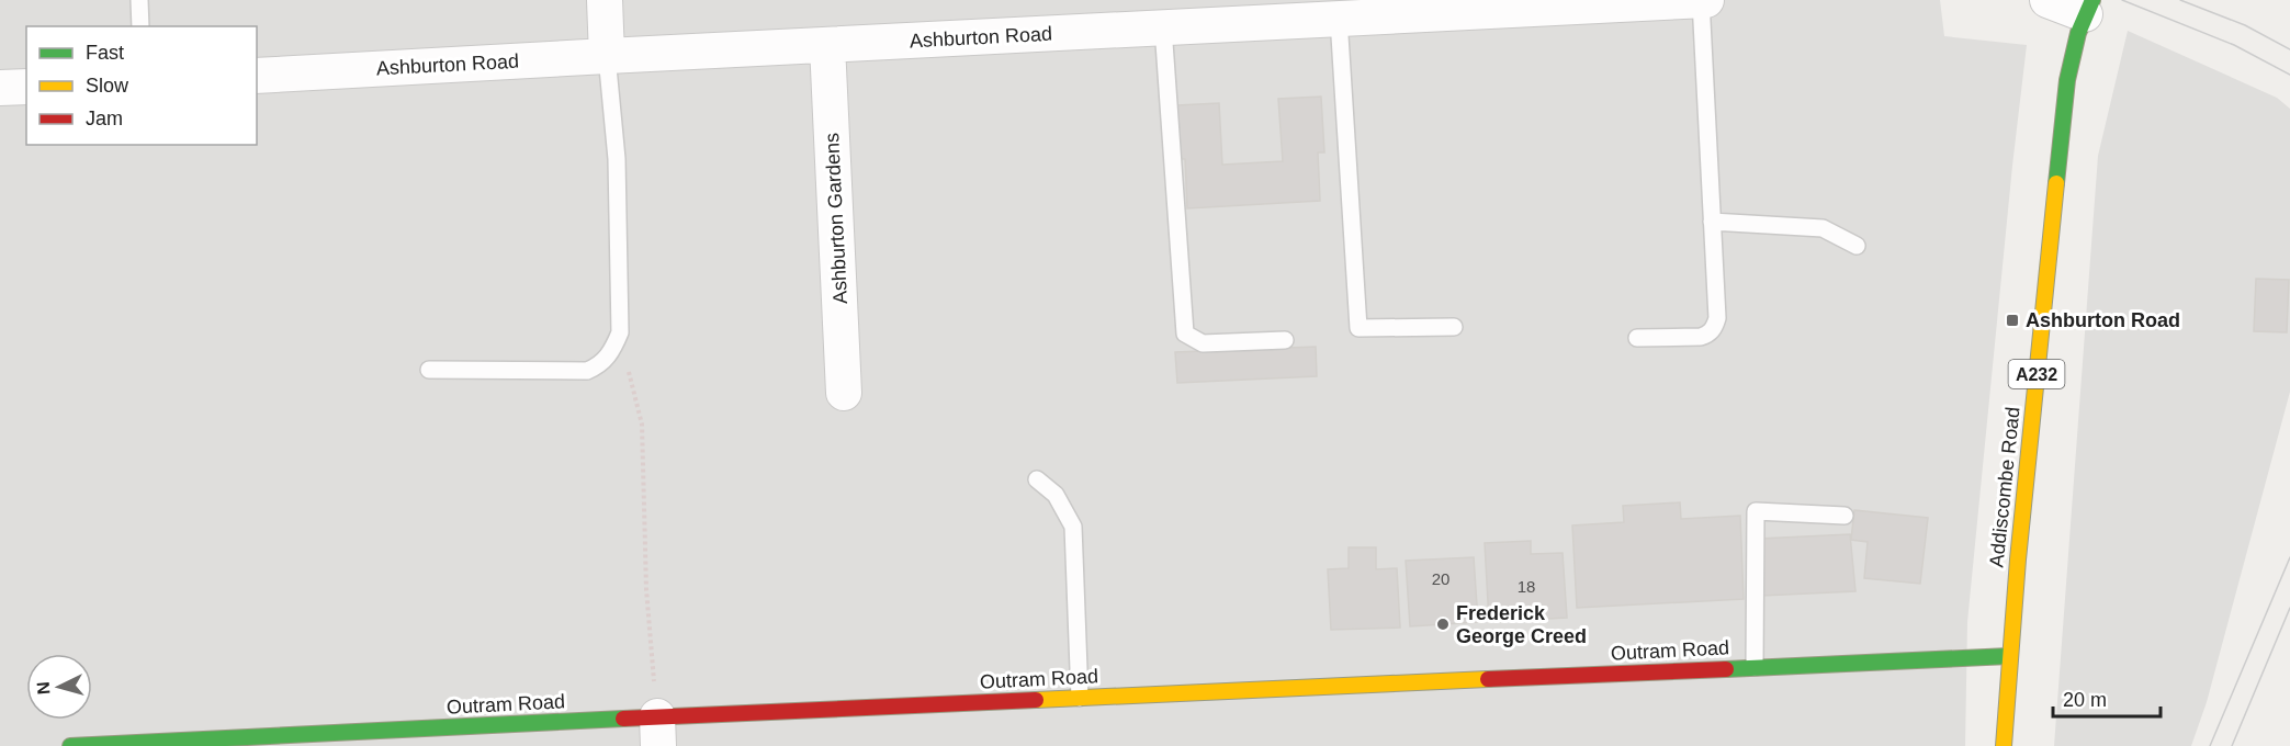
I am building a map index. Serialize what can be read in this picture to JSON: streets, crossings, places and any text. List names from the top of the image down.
{
  "streets": {
    "main road": ["A232", "Addiscombe Road", "Outram Road"],
    "street": ["Ashburton Road", "Ashburton Gardens"]
  },
  "crossings": [
    ["Ashburton Road", "Ashburton Gardens"],
    ["Addiscombe Road", "Outram Road"]
  ],
  "places": {
    "transit": ["Ashburton Road"],
    "other": ["Frederick George Creed"]
  },
  "house_numbers": ["20", "18"],
  "legend": ["Fast", "Slow", "Jam"],
  "scale_bar": "20 m",
  "north": "left"
}
